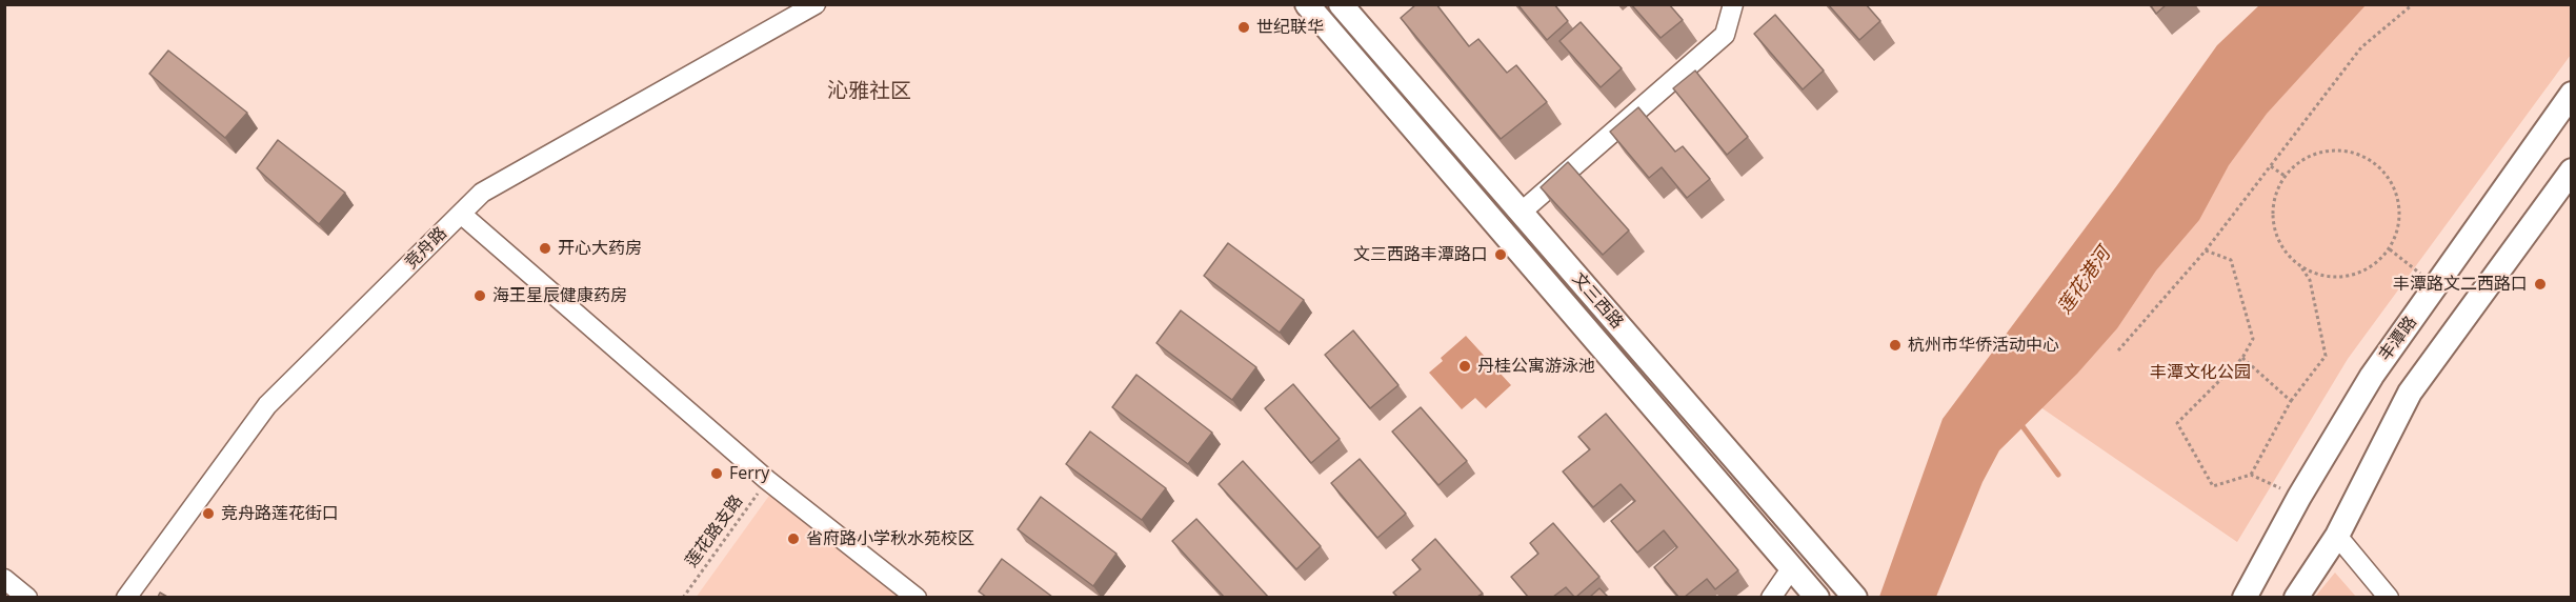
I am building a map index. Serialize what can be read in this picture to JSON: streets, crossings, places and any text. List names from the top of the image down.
{
  "streets": {
    "main road": ["文三西路", "丰潭路"],
    "street": ["竞舟路"],
    "path": ["莲花路支路"]
  },
  "districts": ["沁雅社区"],
  "water": ["莲花港河"],
  "parks": ["丰潭文化公园"],
  "places": [
    "世纪联华",
    "开心大药房",
    "文三西路丰潭路口",
    "丰潭路文二西路口",
    "海王星辰健康药房",
    "杭州市华侨活动中心",
    "丹桂公寓游泳池",
    "Ferry",
    "竞舟路莲花街口",
    "省府路小学秋水苑校区"
  ]
}
